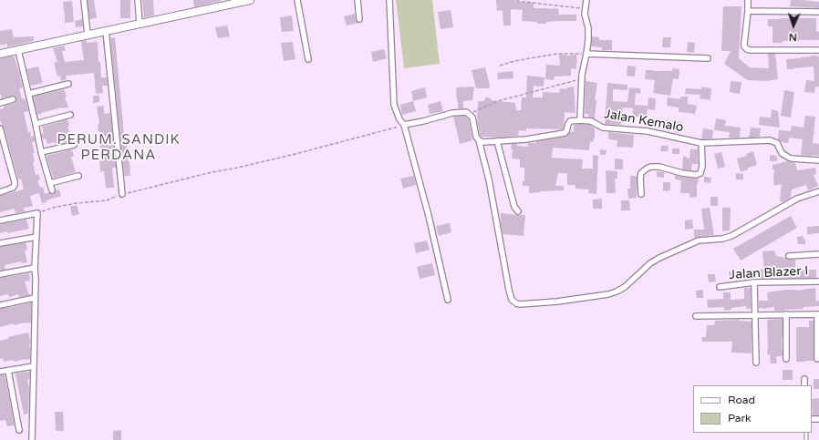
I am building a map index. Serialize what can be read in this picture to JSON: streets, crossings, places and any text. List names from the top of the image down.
{
  "streets": {
    "street": ["Jalan Kemalo", "Jalan Blazer I"]
  },
  "districts": ["PERUM. SANDIK PERDANA"],
  "legend": ["Road", "Park"],
  "north": "bottom"
}
